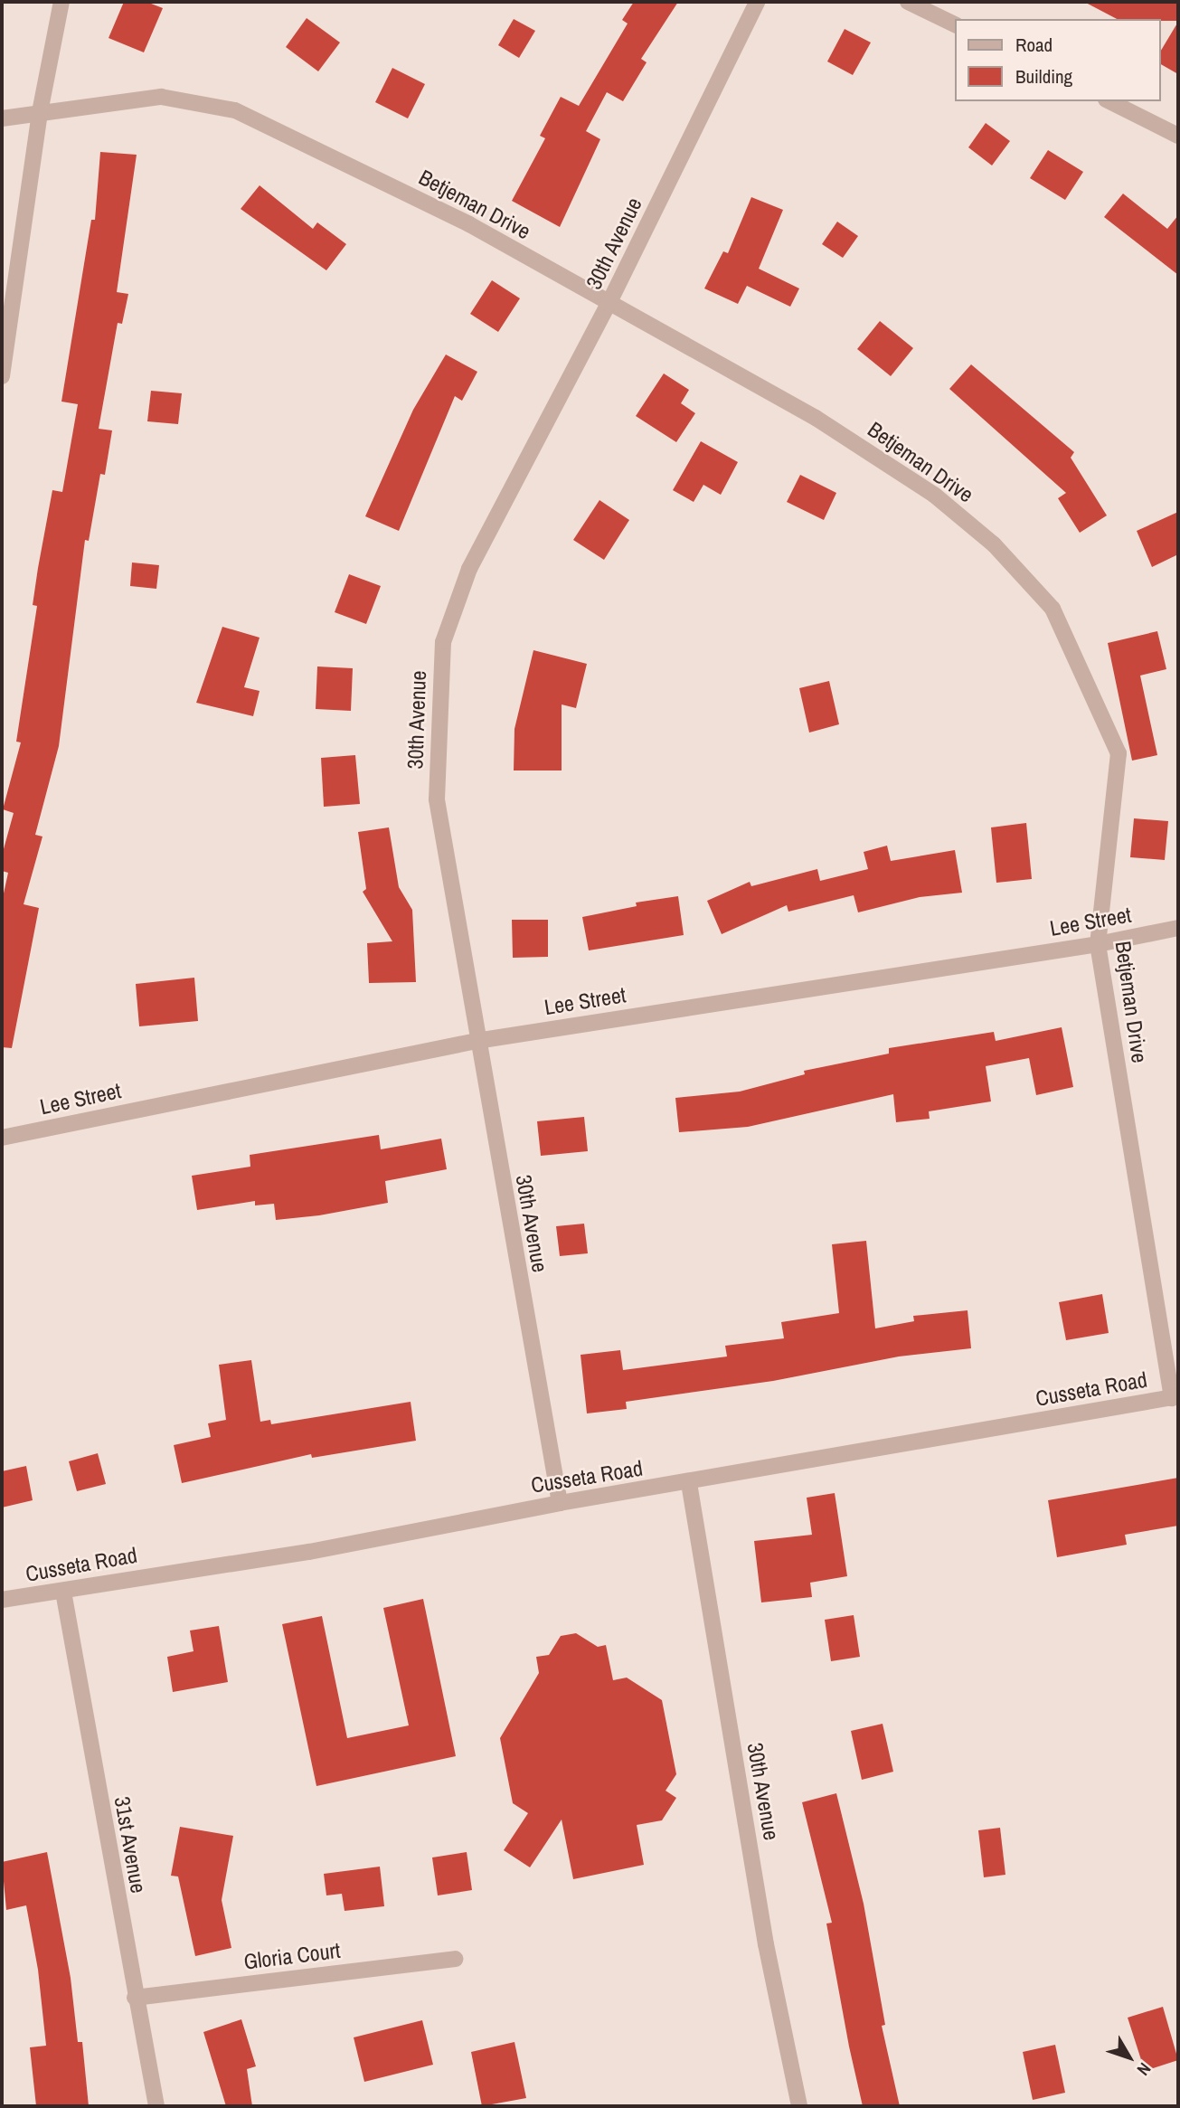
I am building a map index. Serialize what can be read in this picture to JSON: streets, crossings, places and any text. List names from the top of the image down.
{
  "streets": {
    "street": [
      "Betjeman Drive",
      "30th Avenue",
      "Lee Street",
      "Cusseta Road",
      "31st Avenue",
      "Gloria Court"
    ]
  },
  "crossings": [
    ["Betjeman Drive", "30th Avenue"],
    ["Betjeman Drive", "Lee Street"],
    ["Betjeman Drive", "Cusseta Road"],
    ["30th Avenue", "Lee Street"],
    ["30th Avenue", "Cusseta Road"],
    ["Cusseta Road", "31st Avenue"],
    ["31st Avenue", "Gloria Court"]
  ],
  "legend": ["Road", "Building"],
  "north": "bottom right"
}
